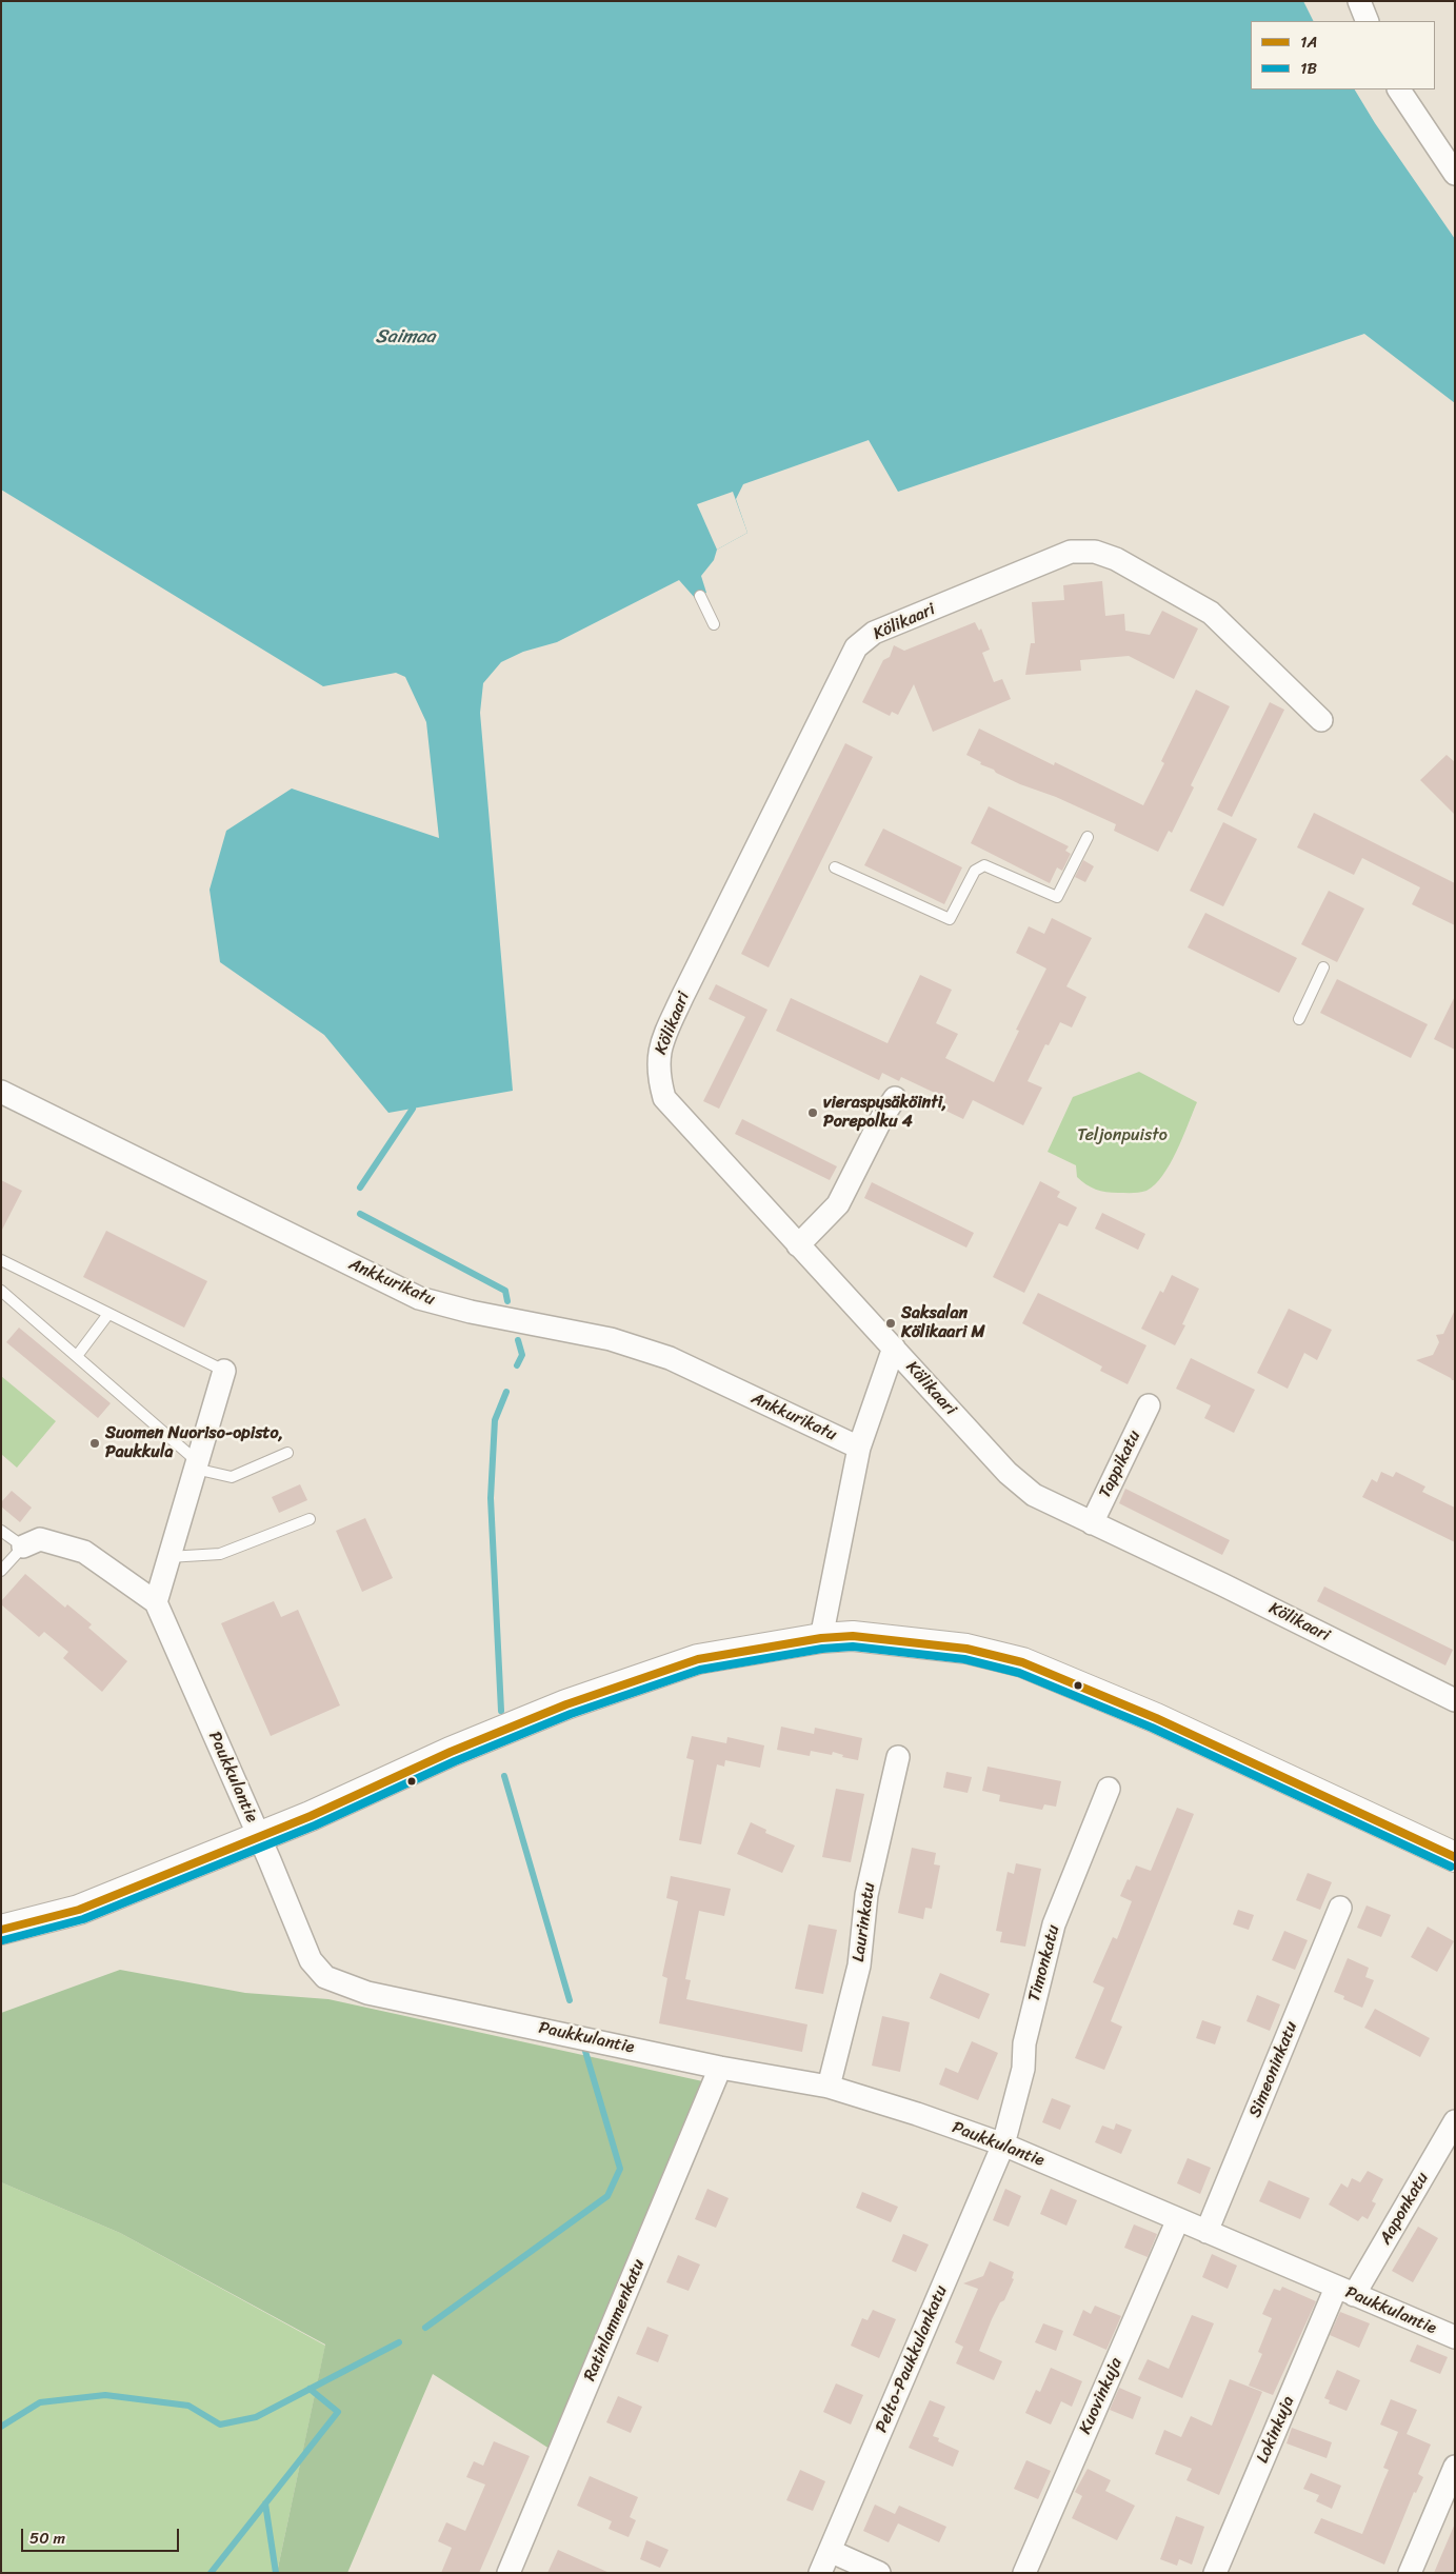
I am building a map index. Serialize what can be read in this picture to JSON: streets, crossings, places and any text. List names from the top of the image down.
{
  "streets": {
    "street": [
      "Kölikaari",
      "Ankkurikatu",
      "Tappikatu",
      "Paukkulantie",
      "Laurinkatu",
      "Timonkatu",
      "Simeoninkatu",
      "Aaponkatu",
      "Ratinlammenkatu",
      "Pelto-Paukkulankatu",
      "Kuovinkuja",
      "Lokinkuja"
    ]
  },
  "crossings": [
    ["Kölikaari", "Ankkurikatu"],
    ["Kölikaari", "Tappikatu"],
    ["Paukkulantie", "Laurinkatu"],
    ["Paukkulantie", "Timonkatu"],
    ["Paukkulantie", "Simeoninkatu"],
    ["Paukkulantie", "Aaponkatu"],
    ["Paukkulantie", "Ratinlammenkatu"],
    ["Paukkulantie", "Pelto-Paukkulankatu"],
    ["Paukkulantie", "Kuovinkuja"],
    ["Paukkulantie", "Lokinkuja"],
    ["Timonkatu", "Pelto-Paukkulankatu"],
    ["Aaponkatu", "Lokinkuja"]
  ],
  "water": ["Saimaa"],
  "parks": ["Teljonpuisto"],
  "places": ["vieraspysäköinti, Porepolku 4", "Saksalan Kölikaari M", "Suomen Nuoriso-opisto, Paukkula"],
  "lines": ["transit line 1A", "transit line 1B"],
  "legend": ["1A", "1B"],
  "scale_bar": "50 m"
}
